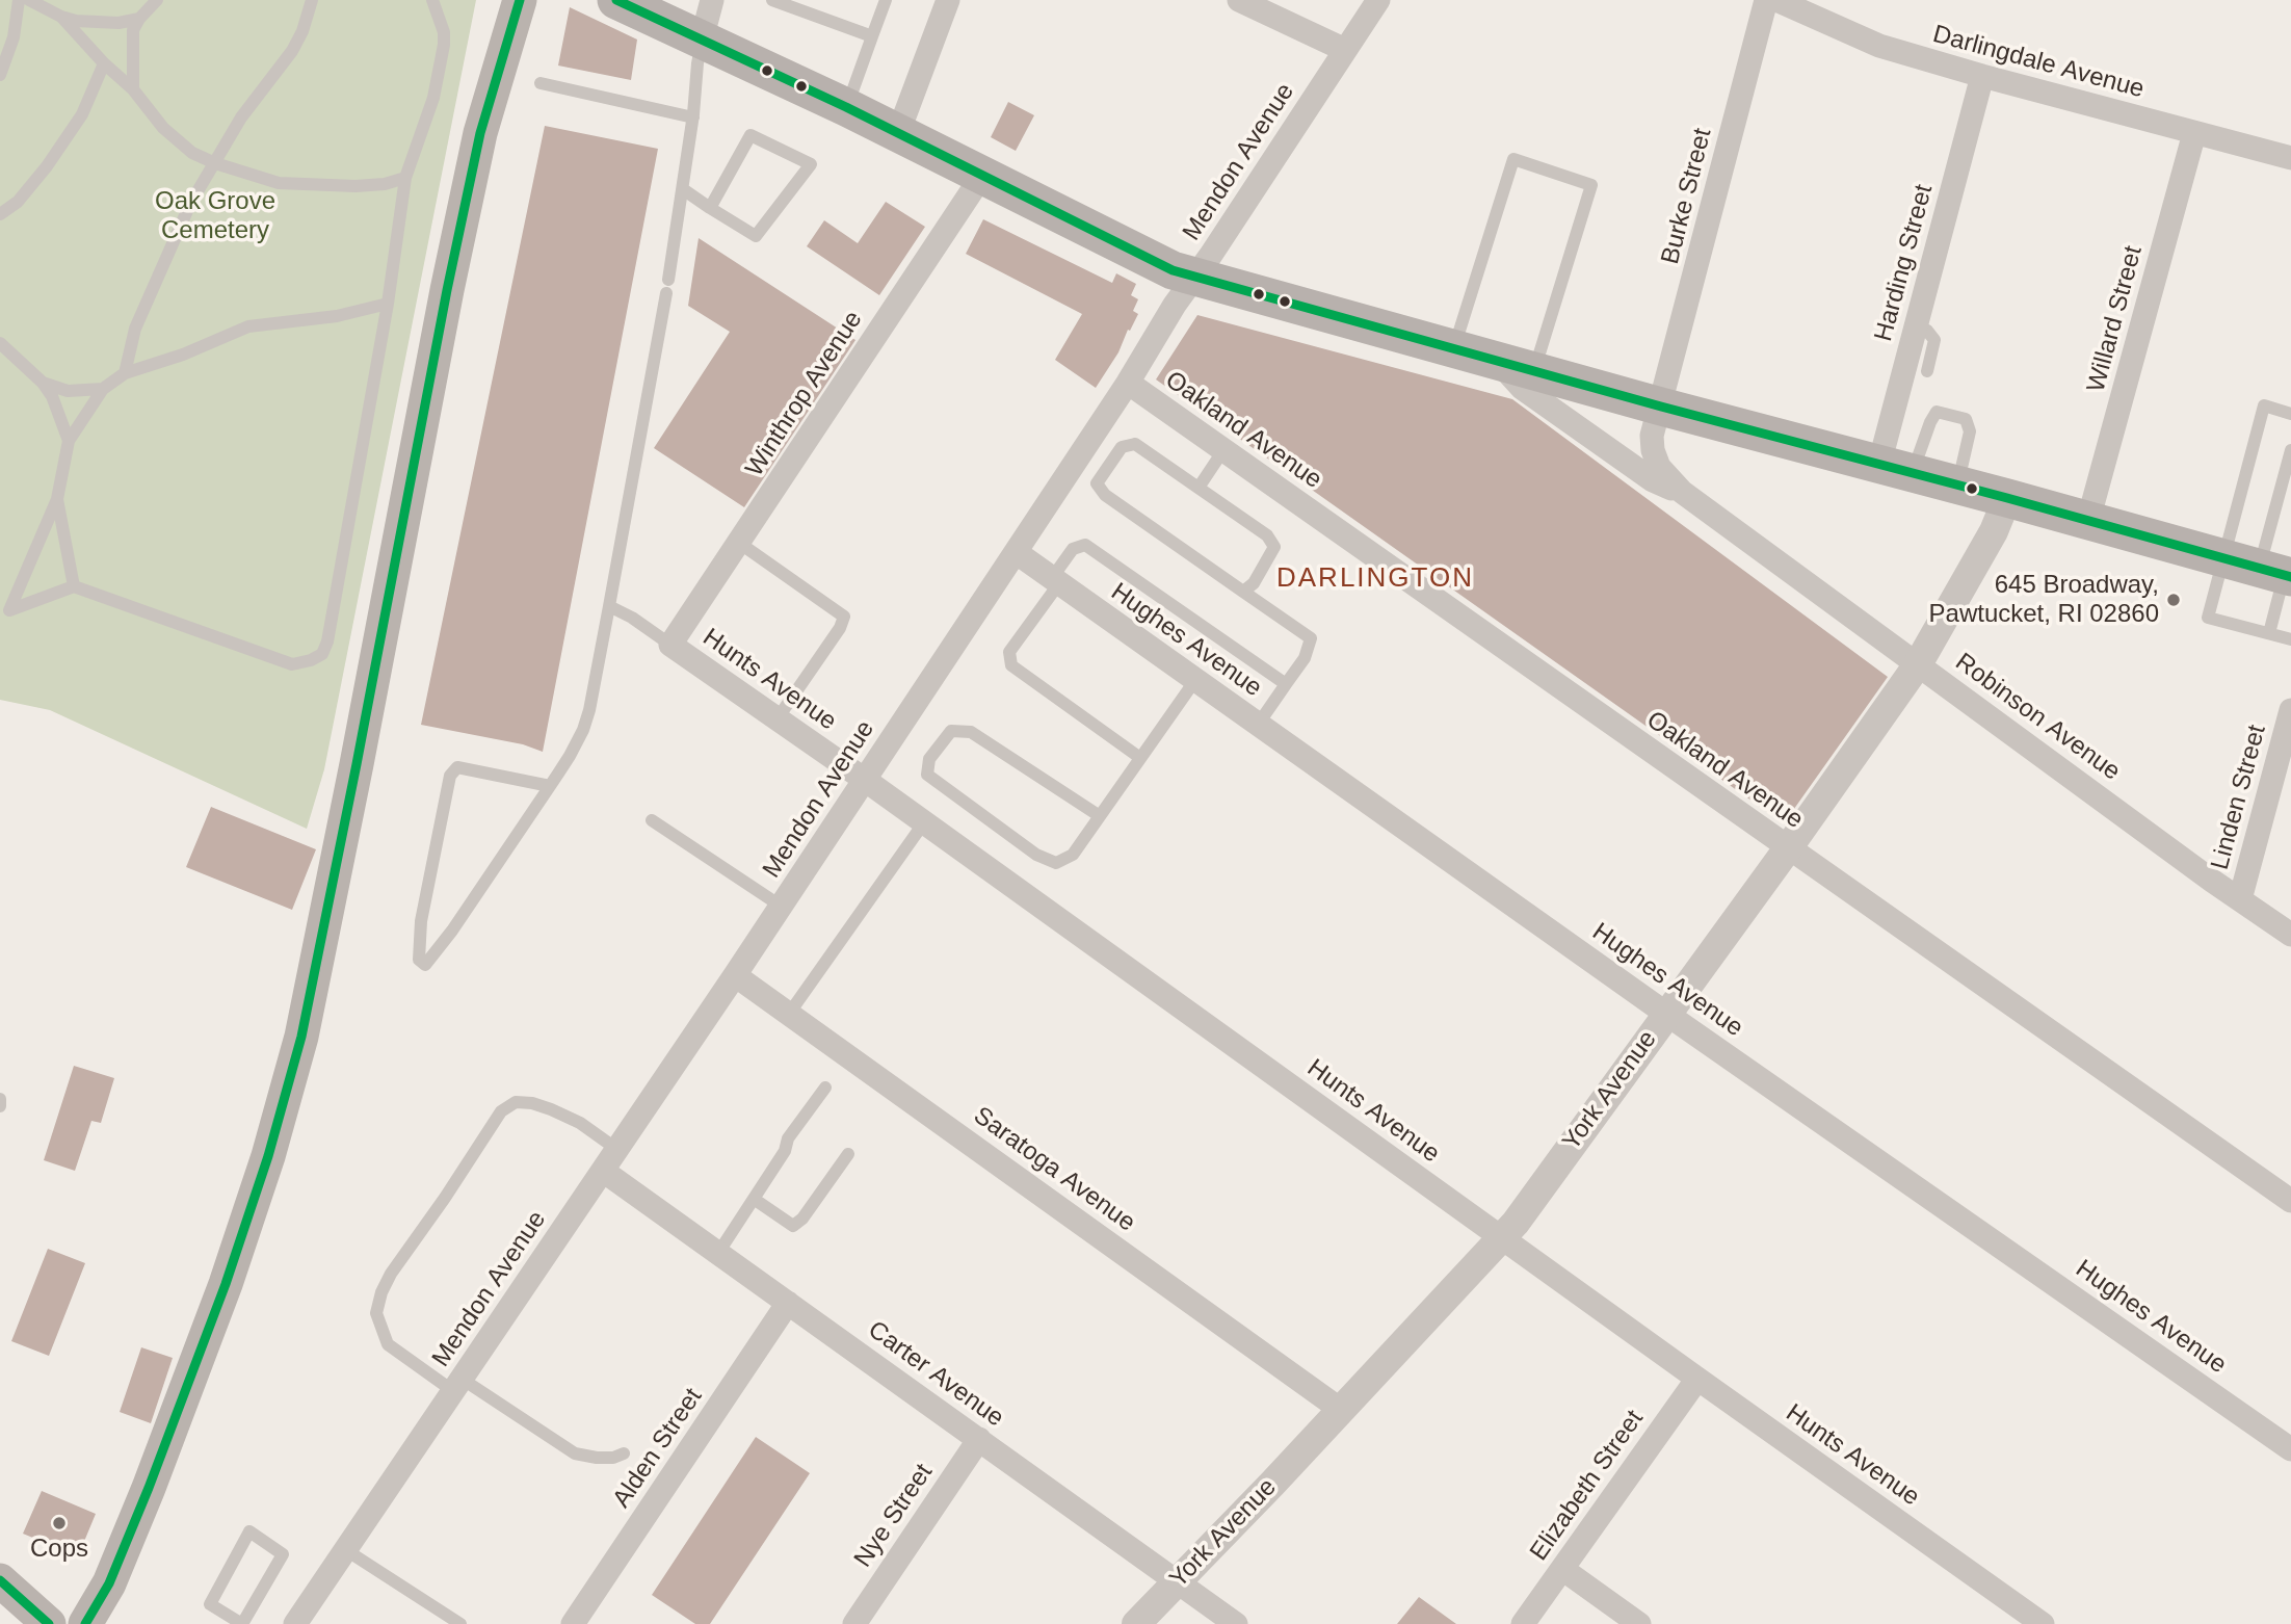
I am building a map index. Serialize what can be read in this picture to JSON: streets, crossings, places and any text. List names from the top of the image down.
{
  "streets": {
    "street": [
      "Darlingdale Avenue",
      "Mendon Avenue",
      "Burke Street",
      "Harding Street",
      "Willard Street",
      "Winthrop Avenue",
      "Oakland Avenue",
      "Hughes Avenue",
      "Hunts Avenue",
      "Robinson Avenue",
      "Linden Street",
      "York Avenue",
      "Saratoga Avenue",
      "Carter Avenue",
      "Alden Street",
      "Elizabeth Street",
      "Nye Street"
    ]
  },
  "crossings": [
    ["Darlingdale Avenue", "Harding Street"],
    ["Darlingdale Avenue", "Willard Street"],
    ["Mendon Avenue", "Oakland Avenue"],
    ["Mendon Avenue", "Hughes Avenue"],
    ["Mendon Avenue", "Hunts Avenue"],
    ["Mendon Avenue", "Saratoga Avenue"],
    ["Mendon Avenue", "Carter Avenue"],
    ["Burke Street", "Robinson Avenue"],
    ["Winthrop Avenue", "Hunts Avenue"],
    ["Oakland Avenue", "York Avenue"],
    ["Hughes Avenue", "York Avenue"],
    ["Hunts Avenue", "York Avenue"],
    ["Hunts Avenue", "Elizabeth Street"],
    ["Robinson Avenue", "Linden Street"],
    ["Robinson Avenue", "York Avenue"],
    ["York Avenue", "Saratoga Avenue"],
    ["York Avenue", "Carter Avenue"],
    ["Carter Avenue", "Alden Street"],
    ["Carter Avenue", "Nye Street"]
  ],
  "districts": ["DARLINGTON"],
  "parks": ["Oak Grove Cemetery"],
  "places": ["645 Broadway, Pawtucket, RI 02860", "Cops"]
}
